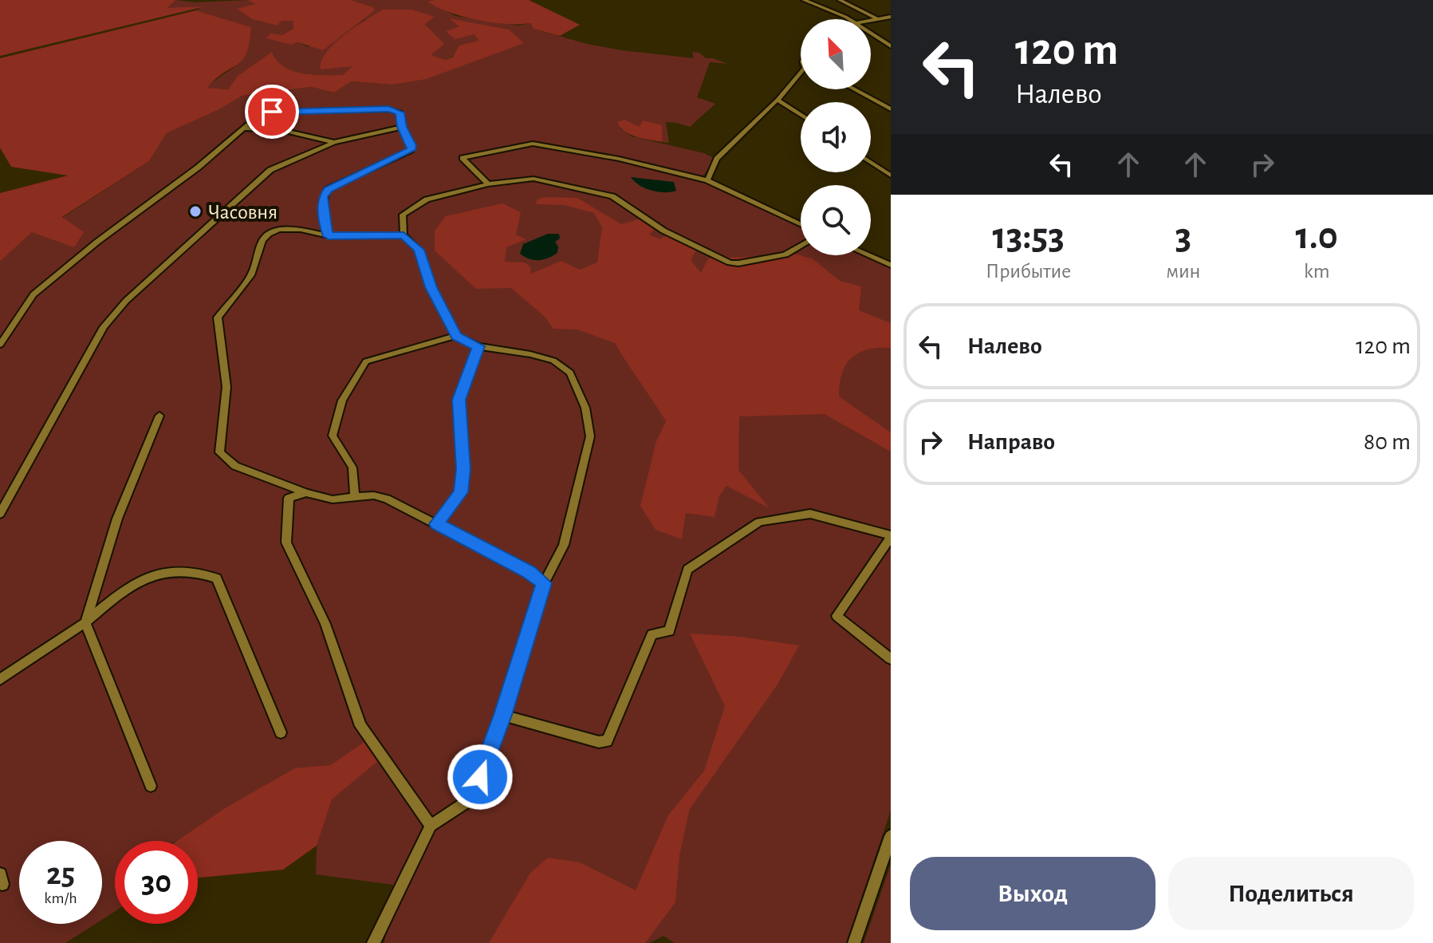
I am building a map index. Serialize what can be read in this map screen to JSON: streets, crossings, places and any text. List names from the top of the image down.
{
  "places": ["Часовня"],
  "north": "top left",
  "page": {
    "turn": ["120 m", "Налево"],
    "eta": [
      "13:53",
      "Прибытие",
      "3",
      "мин",
      "1.0",
      "km"
    ],
    "list": [
      {
        "name": "Налево",
        "value": "120 m"
      },
      {
        "name": "Направо",
        "value": "80 m"
      }
    ],
    "speed": "25 km/h",
    "limit": "30",
    "buttons": ["Выход", "Поделиться"]
  }
}
